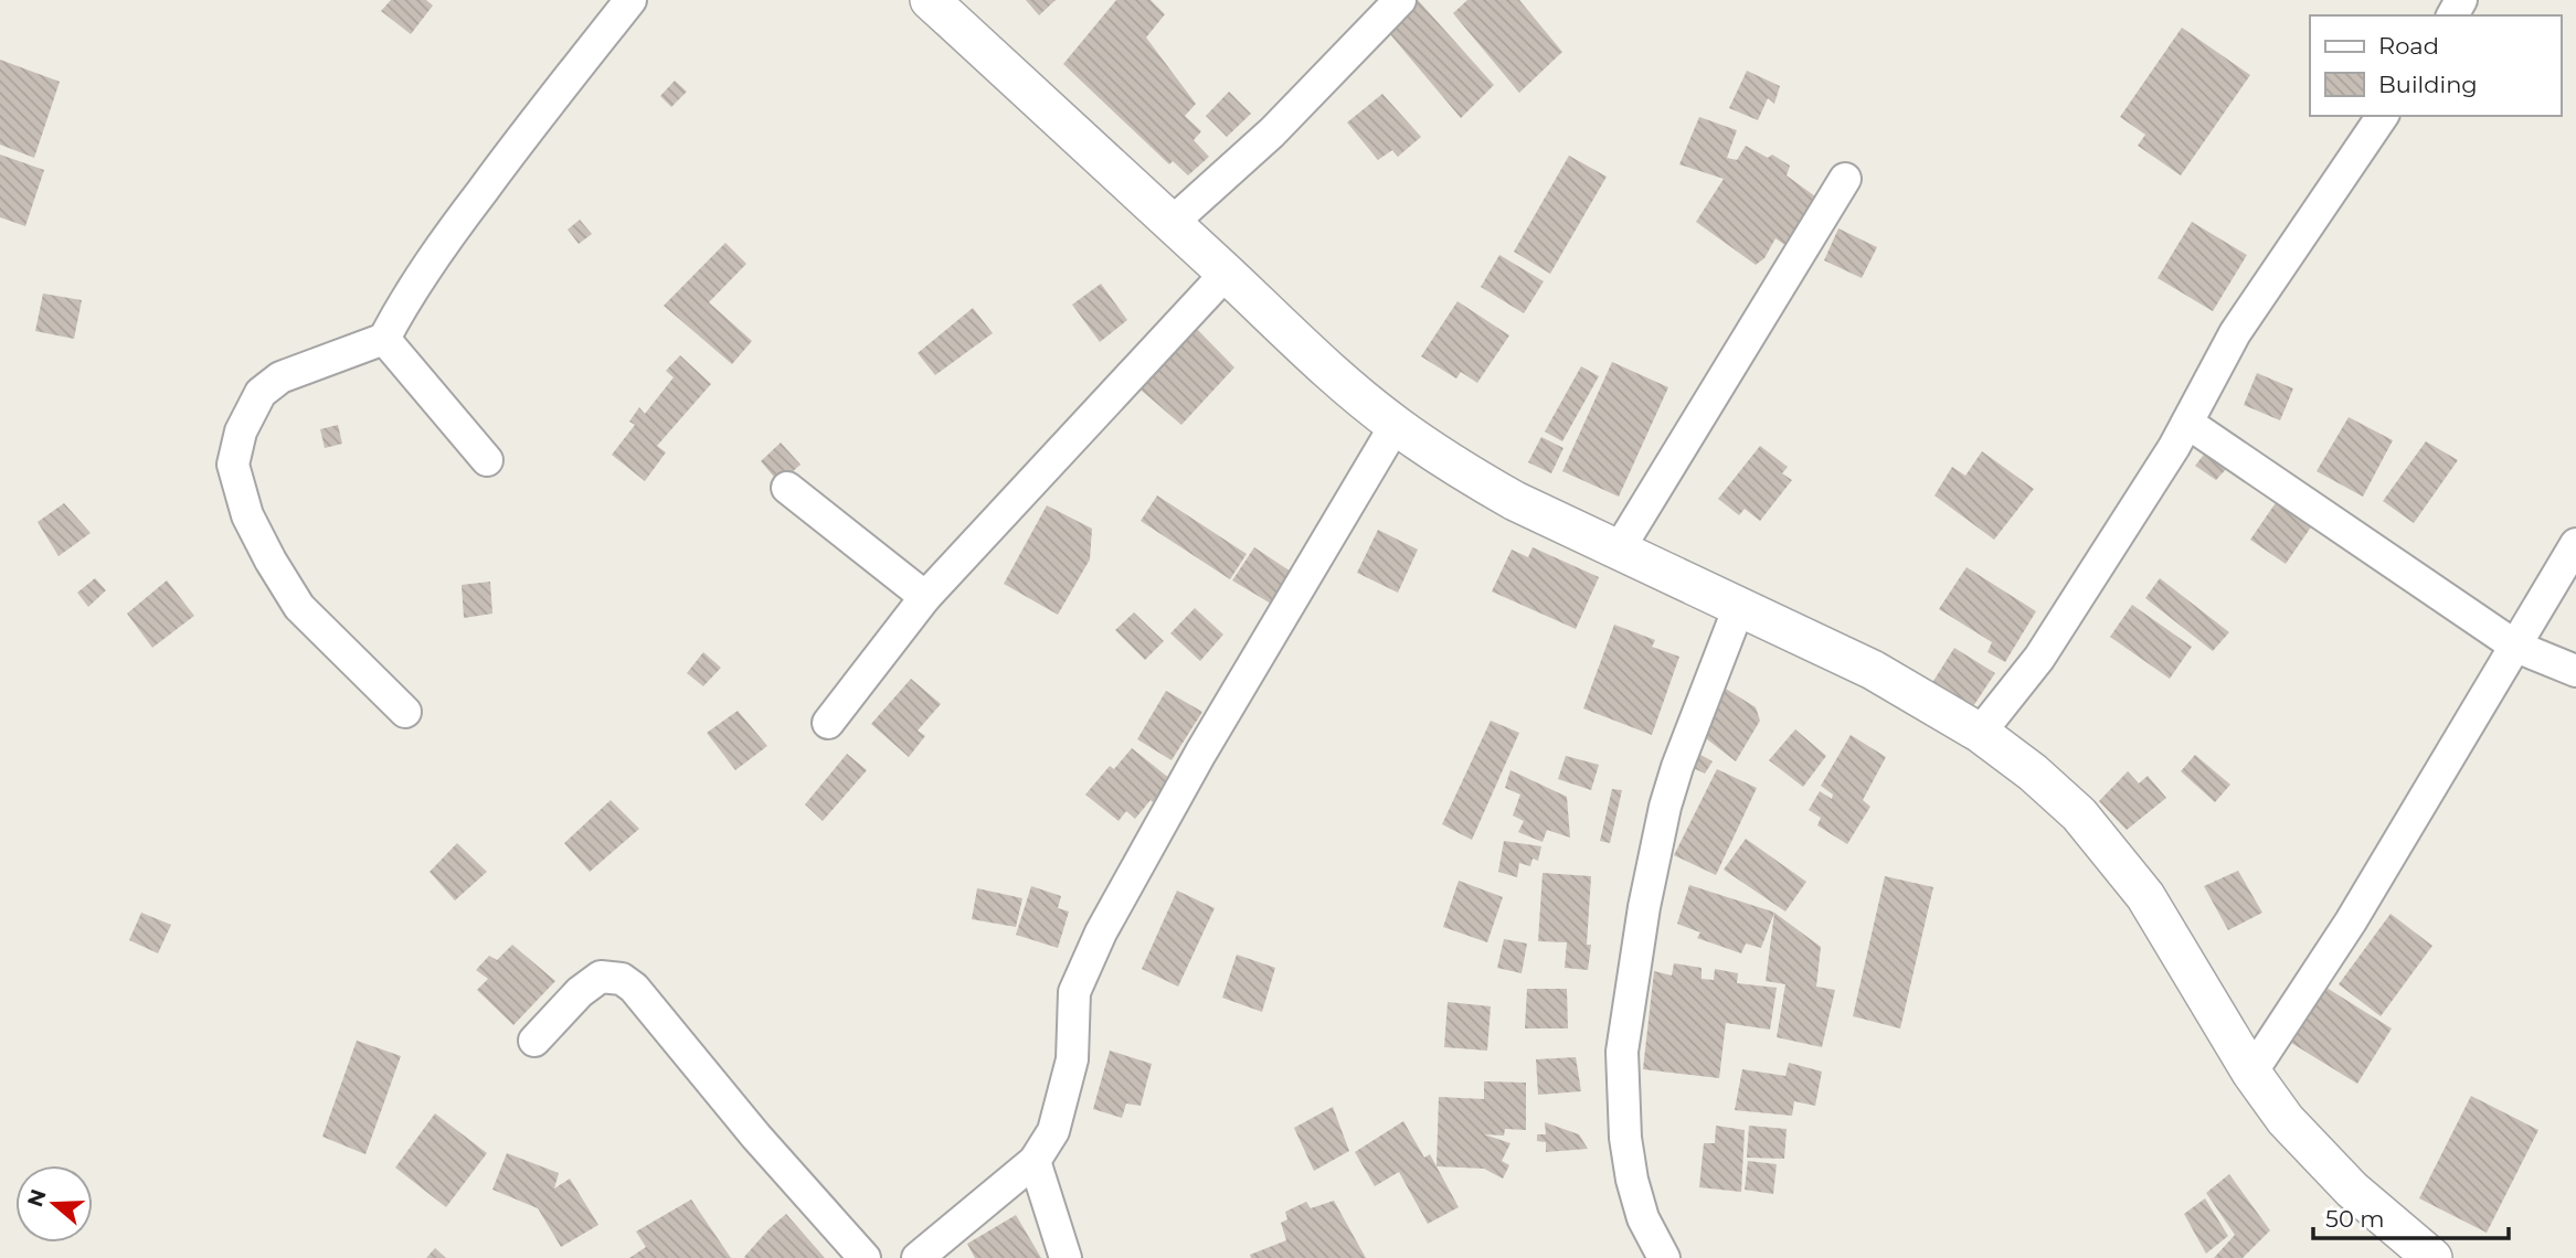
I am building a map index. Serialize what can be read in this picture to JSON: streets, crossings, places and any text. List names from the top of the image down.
{
  "legend": ["Road", "Building"],
  "scale_bar": "50 m",
  "north": "left"
}
